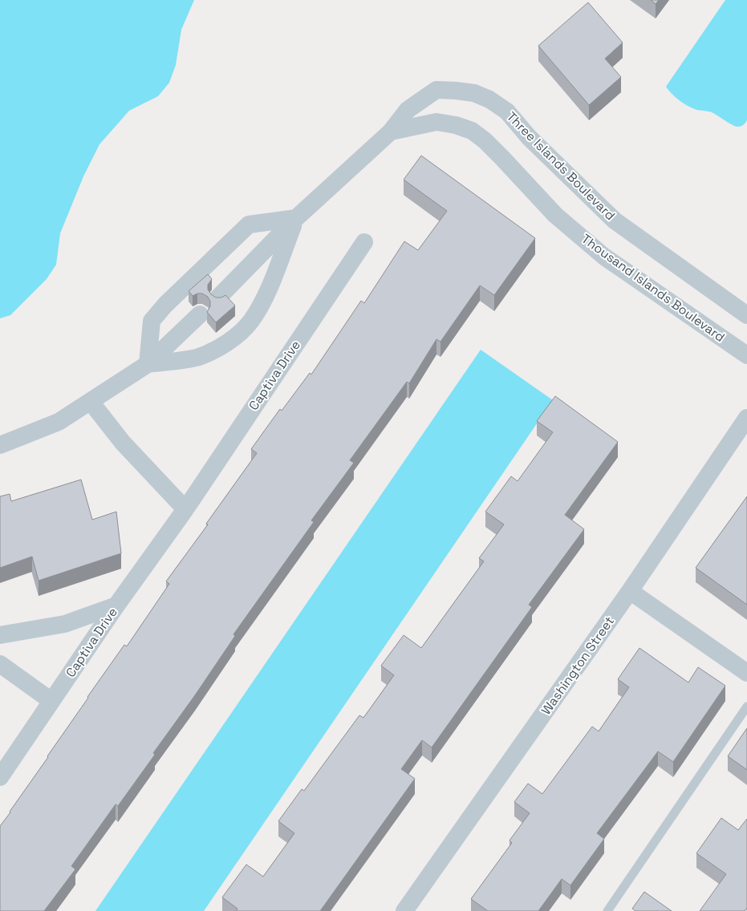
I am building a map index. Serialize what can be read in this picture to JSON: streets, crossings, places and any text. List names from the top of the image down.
{
  "streets": {
    "street": [
      "Three Islands Boulevard",
      "Thousand Islands Boulevard",
      "Captiva Drive",
      "Washington Street"
    ]
  },
  "crossings": [
    ["Three Islands Boulevard", "Thousand Islands Boulevard"]
  ]
}
